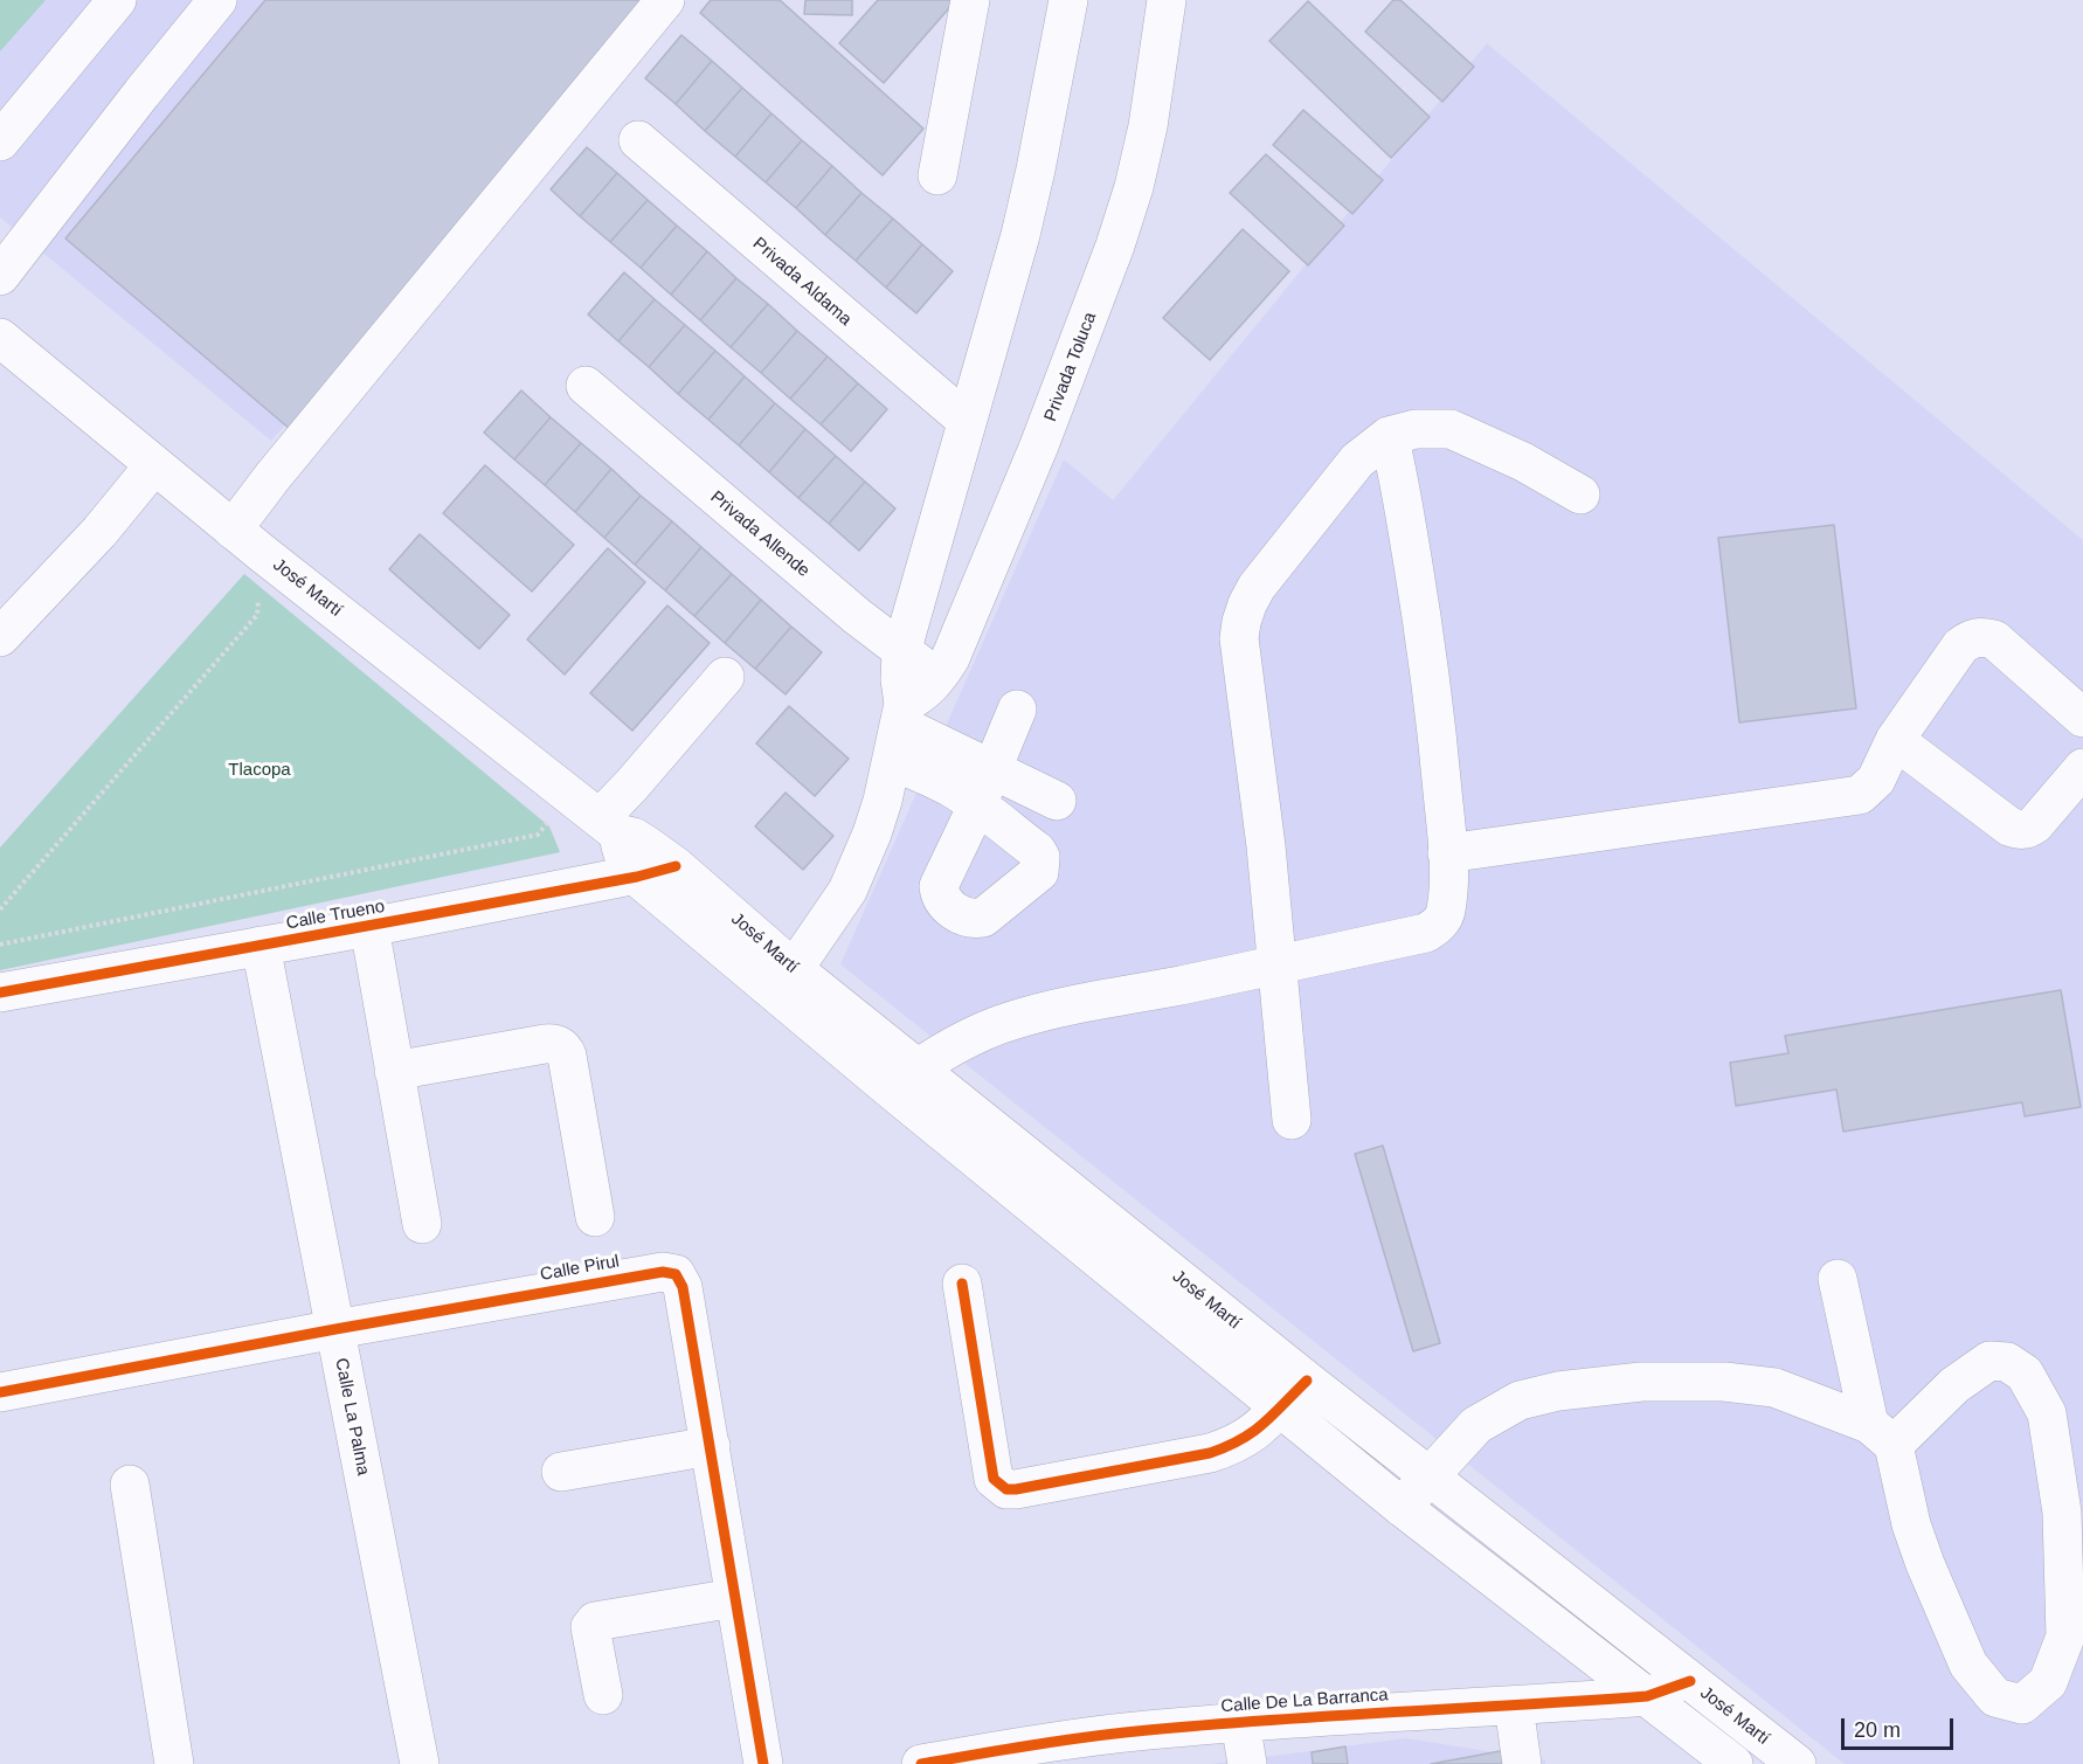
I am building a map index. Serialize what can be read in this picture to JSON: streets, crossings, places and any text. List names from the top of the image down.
{
  "streets": {
    "street": [
      "Privada Aldama",
      "Privada Toluca",
      "Privada Allende",
      "José Martí",
      "Calle Trueno",
      "Calle Pirul",
      "Calle La Palma",
      "Calle De La Barranca"
    ]
  },
  "crossings": [
    ["Privada Toluca", "Privada Allende"],
    ["José Martí", "Calle Trueno"],
    ["José Martí", "Calle De La Barranca"],
    ["Calle Trueno", "Calle La Palma"],
    ["Calle Pirul", "Calle La Palma"]
  ],
  "parks": ["Tlacopa"],
  "scale_bar": "20 m"
}
